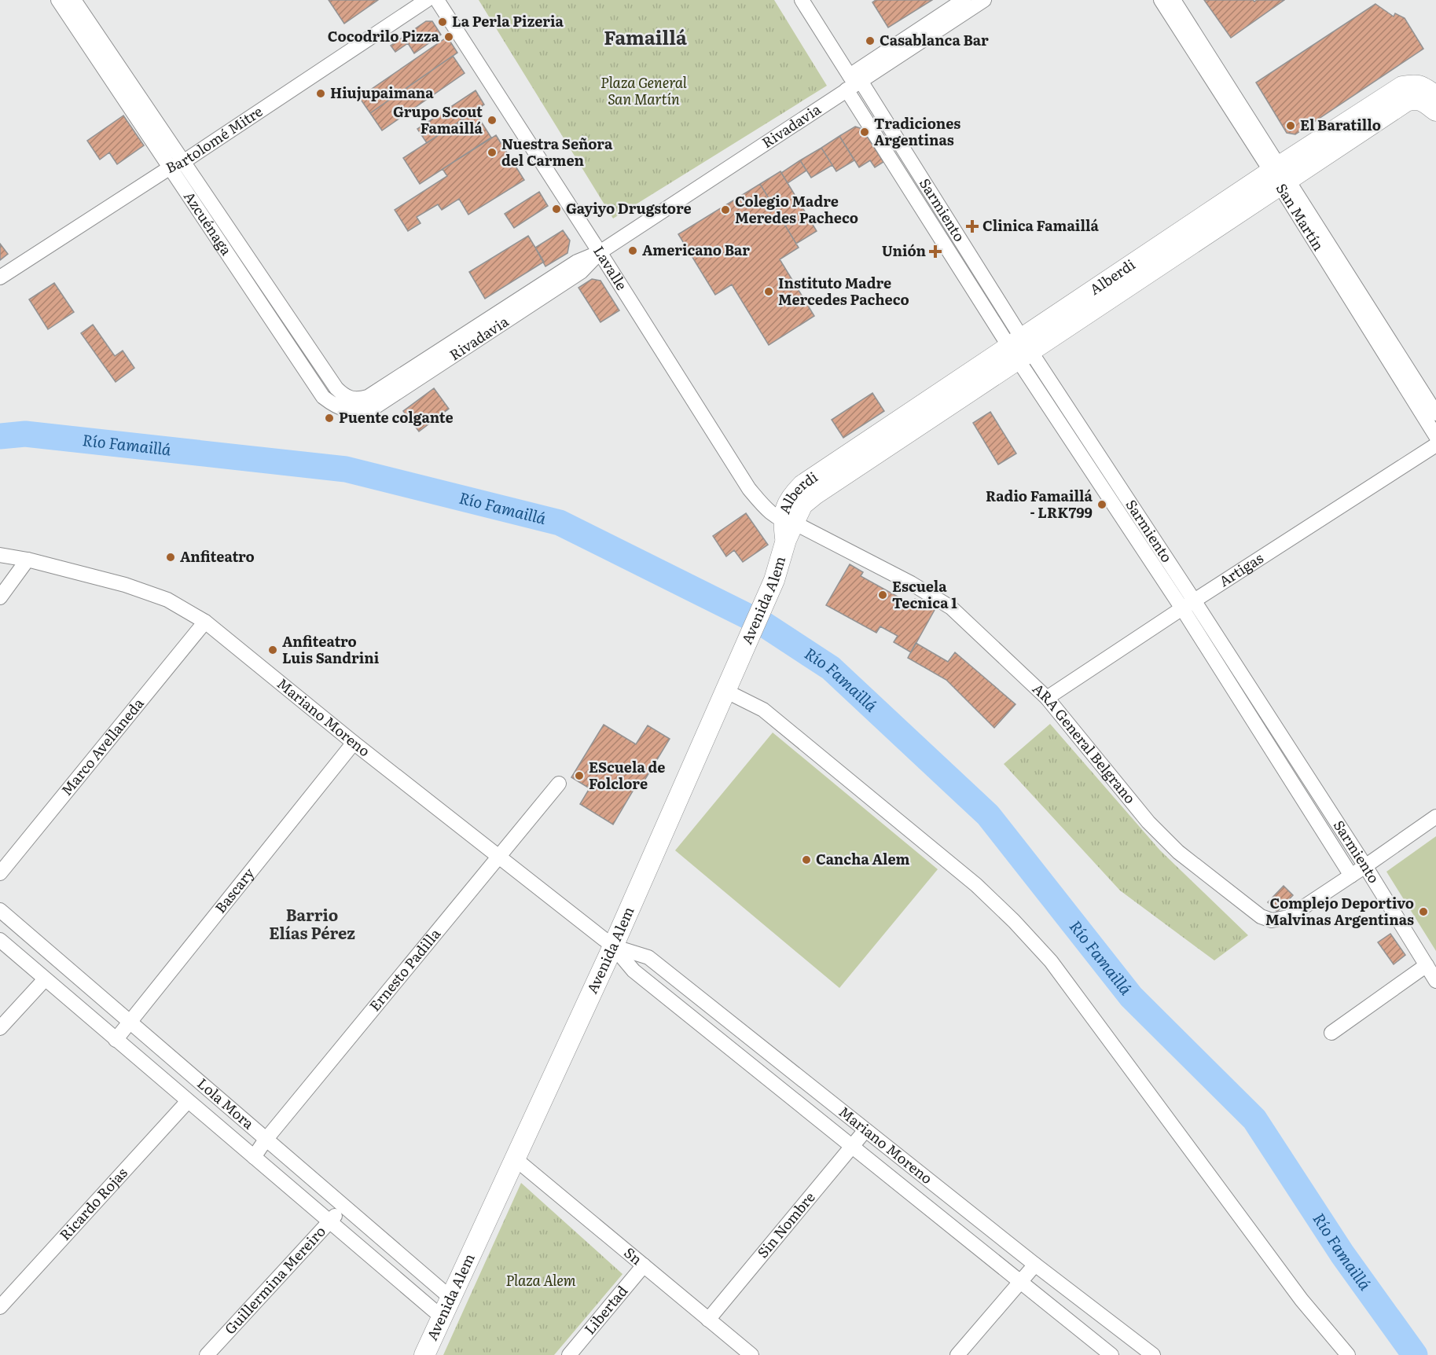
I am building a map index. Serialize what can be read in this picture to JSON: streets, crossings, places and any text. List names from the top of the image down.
{
  "streets": {
    "street": [
      "Rivadavia",
      "Bartolomé Mitre",
      "Sarmiento",
      "San Martín",
      "Azcuénaga",
      "Lavalle",
      "Alberdi",
      "Artigas",
      "Avenida Alem",
      "Mariano Moreno",
      "ARA General Belgrano",
      "Marco Avellaneda",
      "Bascary",
      "Ernesto Padilla",
      "Lola Mora",
      "Ricardo Rojas",
      "Sin Nombre",
      "Sn",
      "Guillermina Mereiro",
      "Libertad"
    ]
  },
  "crossings": [
    ["Rivadavia", "Sarmiento"],
    ["Rivadavia", "Azcuénaga"],
    ["Rivadavia", "Lavalle"],
    ["Bartolomé Mitre", "Azcuénaga"],
    ["Sarmiento", "Alberdi"],
    ["Sarmiento", "Artigas"],
    ["Sarmiento", "ARA General Belgrano"],
    ["San Martín", "Alberdi"],
    ["Lavalle", "Alberdi"],
    ["Lavalle", "Avenida Alem"],
    ["Lavalle", "ARA General Belgrano"],
    ["Alberdi", "Avenida Alem"],
    ["Alberdi", "ARA General Belgrano"],
    ["Artigas", "ARA General Belgrano"],
    ["Avenida Alem", "Mariano Moreno"],
    ["Avenida Alem", "ARA General Belgrano"],
    ["Avenida Alem", "Lola Mora"],
    ["Avenida Alem", "Sn"],
    ["Mariano Moreno", "Marco Avellaneda"],
    ["Mariano Moreno", "Bascary"],
    ["Mariano Moreno", "Ernesto Padilla"],
    ["Mariano Moreno", "Sin Nombre"],
    ["Bascary", "Lola Mora"],
    ["Ernesto Padilla", "Lola Mora"],
    ["Lola Mora", "Ricardo Rojas"],
    ["Lola Mora", "Guillermina Mereiro"],
    ["Sin Nombre", "Sn"],
    ["Sn", "Libertad"]
  ],
  "districts": ["Famaillá", "Barrio Elías Pérez"],
  "water": ["Río Famaillá"],
  "parks": ["Plaza General San Martín", "Plaza Alem"],
  "places": {
    "other": [
      "La Perla Pizeria",
      "Cocodrilo Pizza",
      "Casablanca Bar",
      "Hiujupaimana",
      "Grupo Scout Famaillá",
      "El Baratillo",
      "Tradiciones Argentinas",
      "Nuestra Señora del Carmen",
      "Gayiyo Drugstore",
      "Colegio Madre Meredes Pacheco",
      "Americano Bar",
      "Instituto Madre Mercedes Pacheco",
      "Puente colgante",
      "Radio Famaillá - LRK799",
      "Anfiteatro",
      "Escuela Tecnica 1",
      "Anfiteatro Luis Sandrini",
      "EScuela de Folclore",
      "Cancha Alem",
      "Complejo Deportivo Malvinas Argentinas"
    ],
    "health": ["Clinica Famaillá", "Unión"]
  }
}
